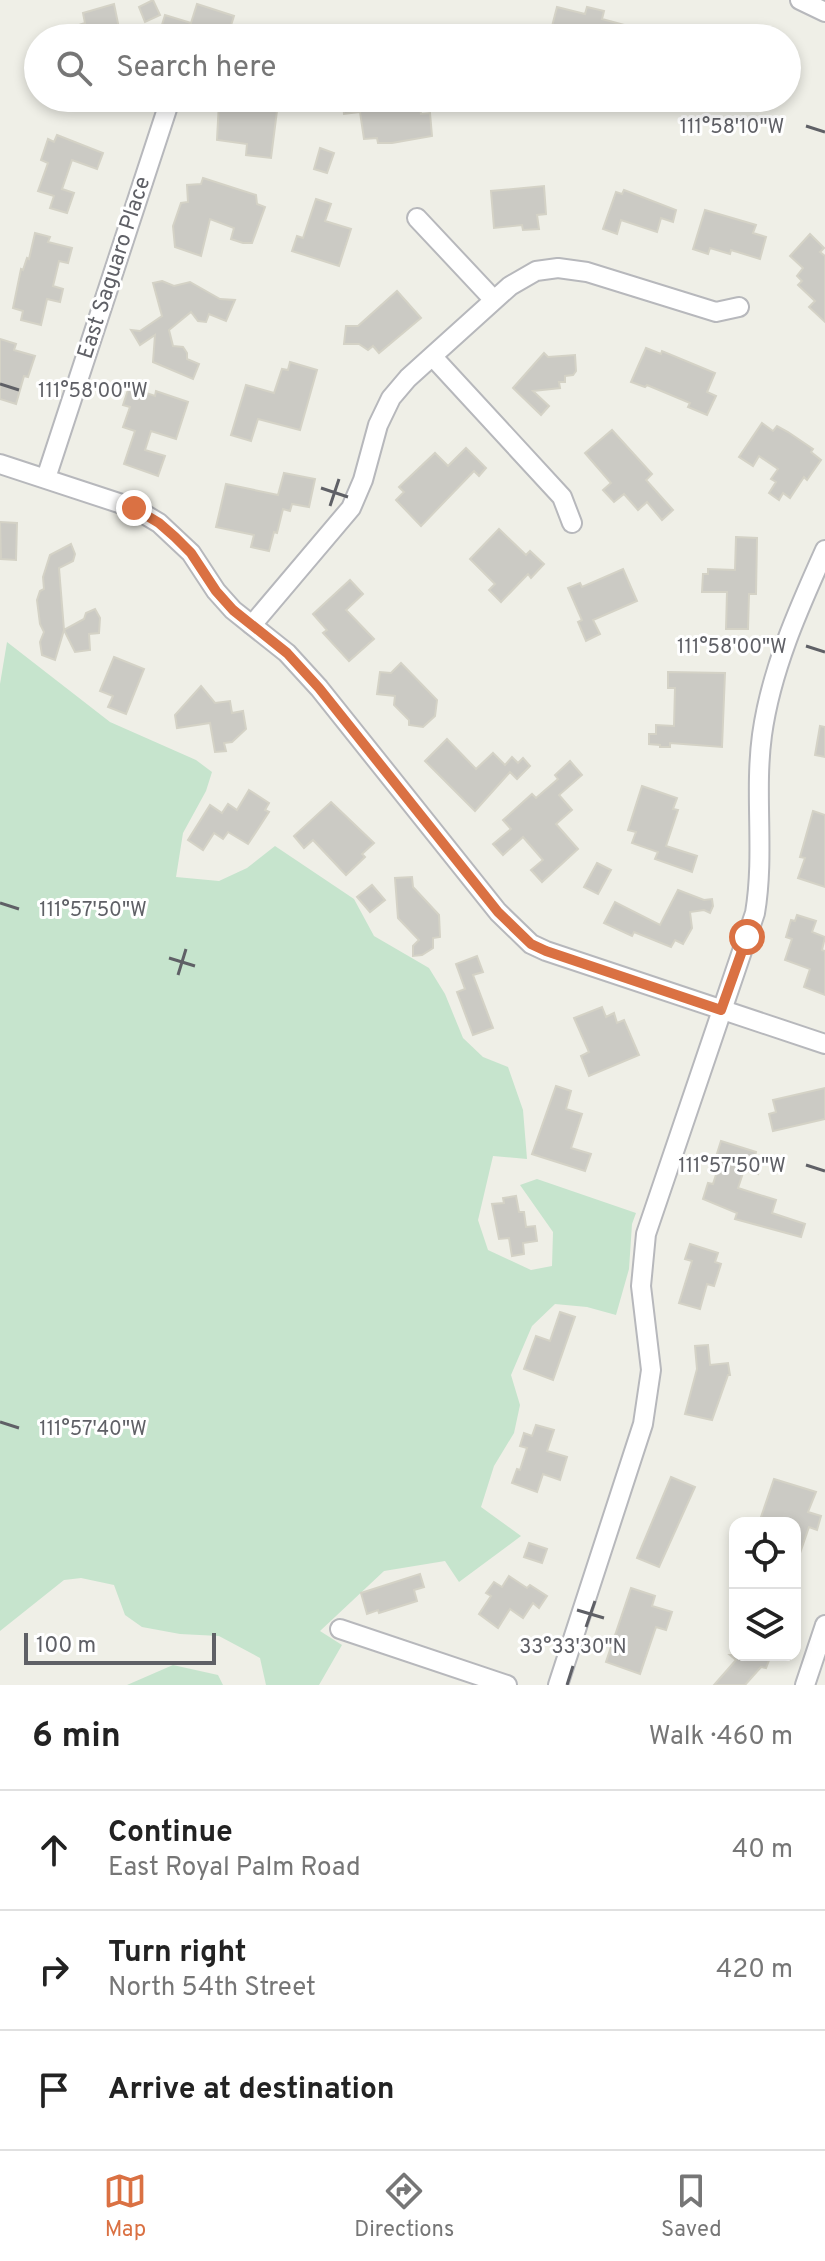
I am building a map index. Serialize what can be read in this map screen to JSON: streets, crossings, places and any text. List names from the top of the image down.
{
  "streets": {
    "street": ["East Saguaro Place"]
  },
  "scale_bar": "100 m",
  "page": {
    "search": "Search here",
    "scale": "100 m",
    "heading": ["6 min", "Walk · 460 m"],
    "list": [
      ["Continue", "East Royal Palm Road", "40 m"],
      ["Turn right", "North 54th Street", "420 m"],
      "Arrive at destination"
    ],
    "nav": ["Map", "Directions", "Saved"]
  },
  "coordinates": [
    "111°58'10\"W",
    "111°58'00\"W",
    "111°57'50\"W",
    "111°57'40\"W",
    "33°33'30\"N"
  ]
}
